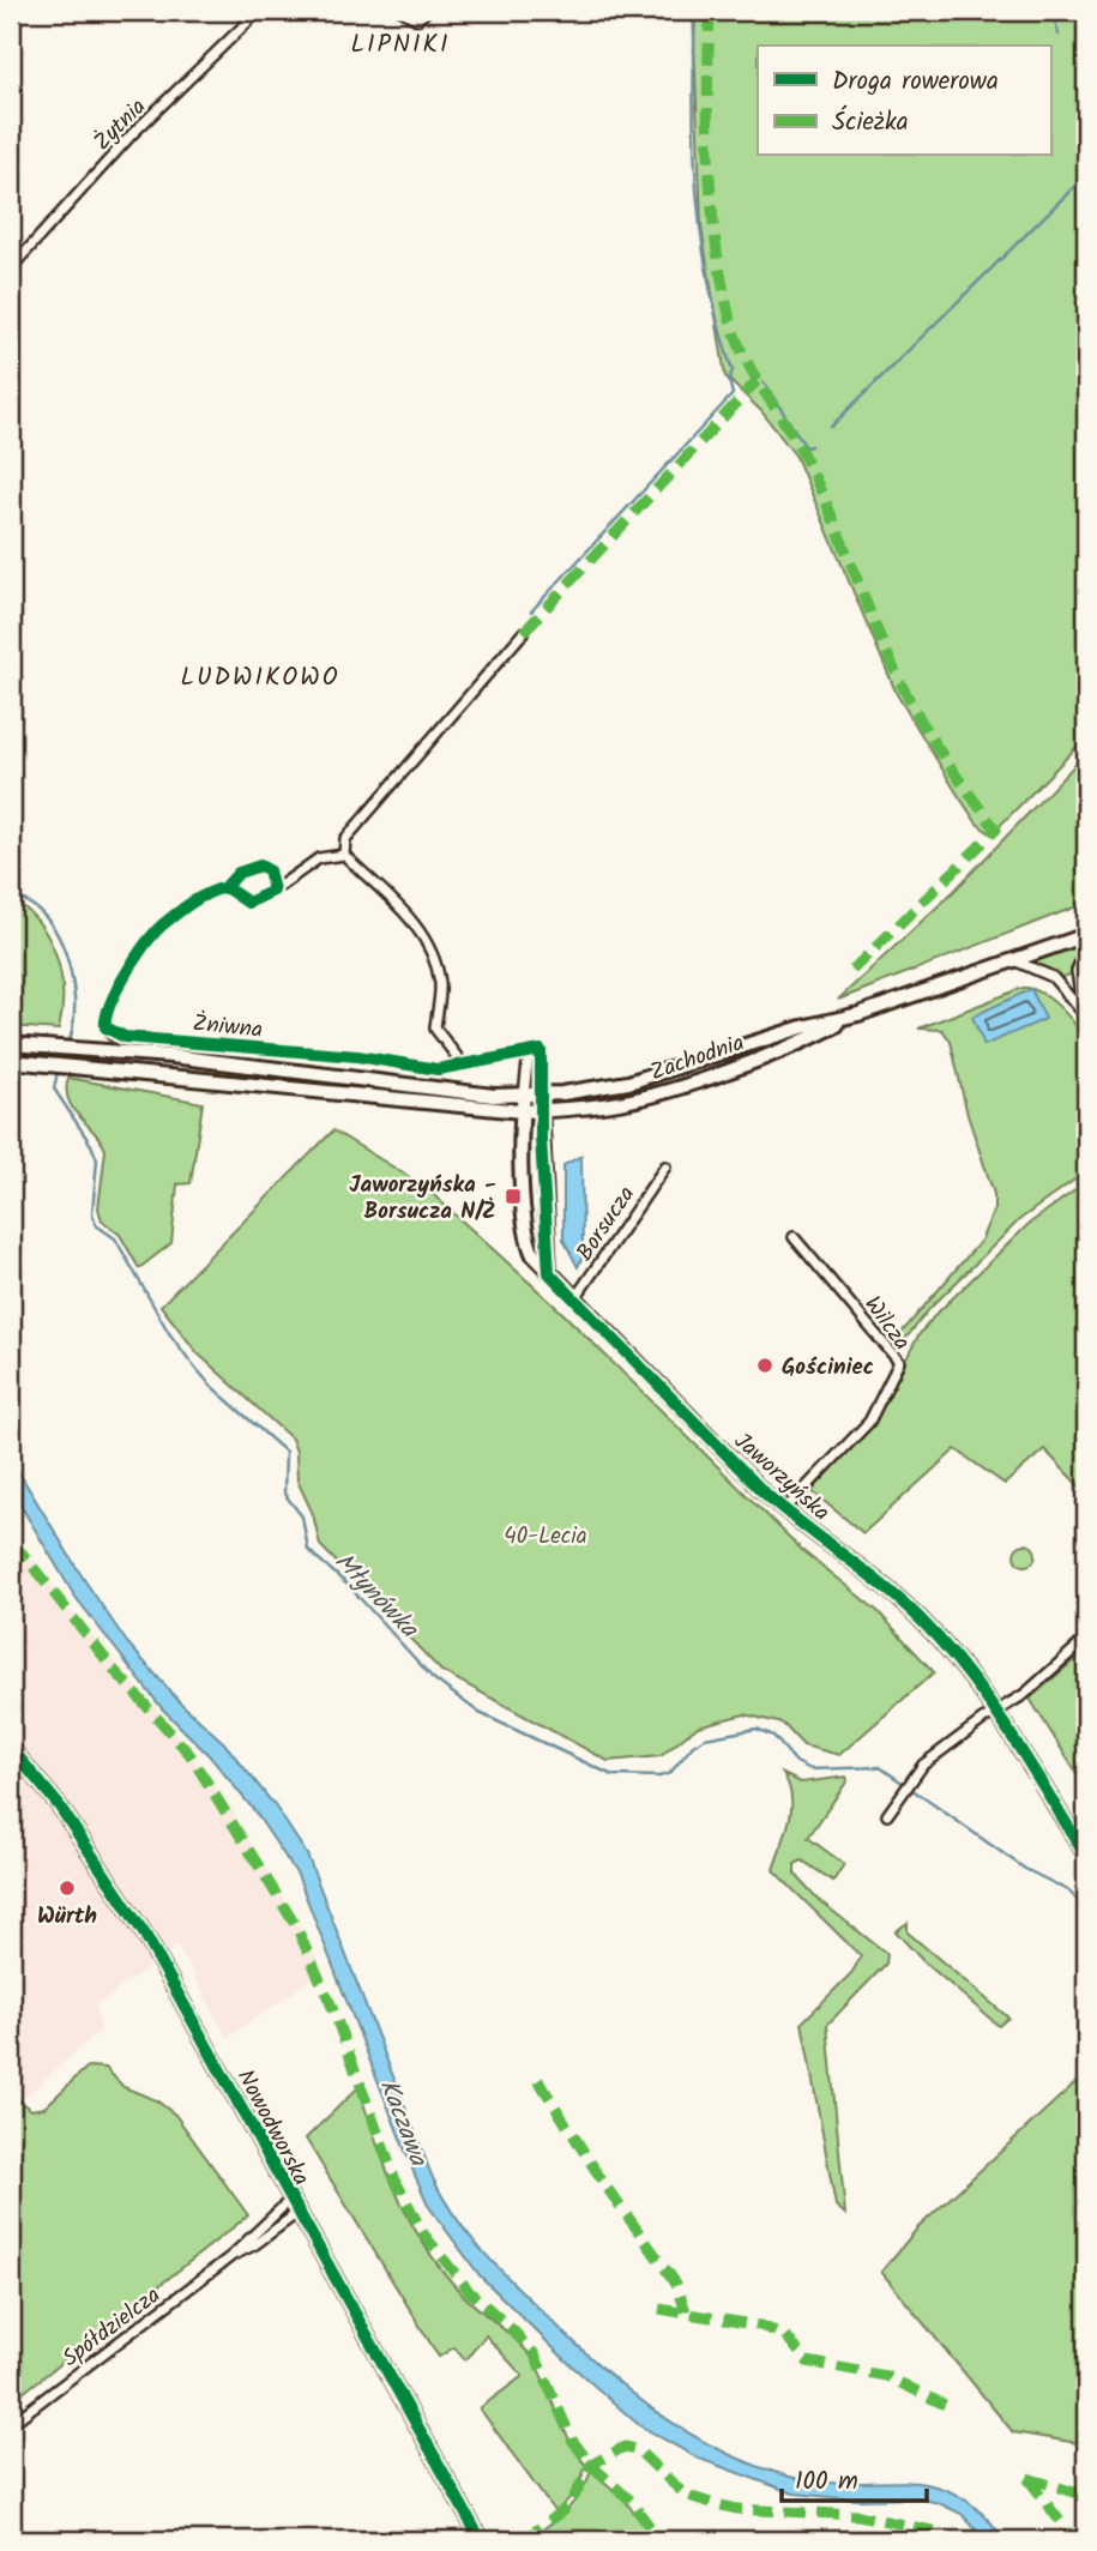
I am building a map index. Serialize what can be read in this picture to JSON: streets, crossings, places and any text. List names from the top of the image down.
{
  "streets": {
    "street": [
      "Żytnia",
      "Żniwna",
      "Zachodnia",
      "Borsucza",
      "Wilcza",
      "Jaworzyńska",
      "Nowodworska",
      "Spółdzielcza"
    ]
  },
  "crossings": [
    ["Żniwna", "Zachodnia"],
    ["Borsucza", "Jaworzyńska"],
    ["Wilcza", "Jaworzyńska"],
    ["Nowodworska", "Spółdzielcza"]
  ],
  "districts": ["LIPNIKI", "LUDWIKOWO"],
  "water": ["Młynówka", "Kaczawa"],
  "parks": ["40-Lecia"],
  "places": {
    "transit": ["Jaworzyńska - Borsucza N/Ż"],
    "other": ["Gościniec", "Würth"]
  },
  "legend": ["Droga rowerowa", "Ścieżka"],
  "scale_bar": "100 m"
}
